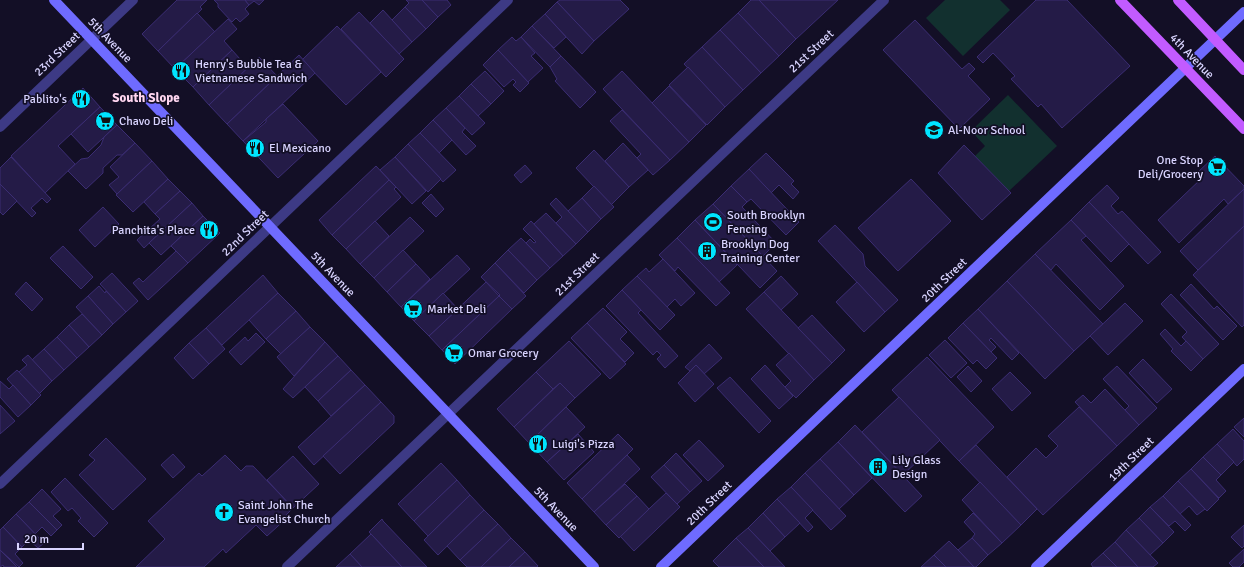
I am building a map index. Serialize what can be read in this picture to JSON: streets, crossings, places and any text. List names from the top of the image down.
{
  "streets": {
    "main road": [
      "5th Avenue",
      "4th Avenue",
      "20th Street",
      "19th Street"
    ],
    "street": ["21st Street", "23rd Street", "22nd Street"]
  },
  "crossings": [
    ["5th Avenue", "21st Street"],
    ["5th Avenue", "23rd Street"],
    ["5th Avenue", "22nd Street"],
    ["4th Avenue", "20th Street"]
  ],
  "districts": ["South Slope"],
  "places": {
    "restaurant": [
      "Henry's Bubble Tea & Vietnamese Sandwich",
      "Pablito's",
      "El Mexicano",
      "Panchita's Place",
      "Luigi's Pizza"
    ],
    "supermarket": [
      "Chavo Deli",
      "One Stop Deli/Grocery",
      "Market Deli",
      "Omar Grocery"
    ],
    "school or university": ["Al-Noor School"],
    "sports": ["South Brooklyn Fencing"],
    "building": ["Brooklyn Dog Training Center", "Lily Glass Design"],
    "church": ["Saint John The Evangelist Church"]
  },
  "scale_bar": "20 m"
}
